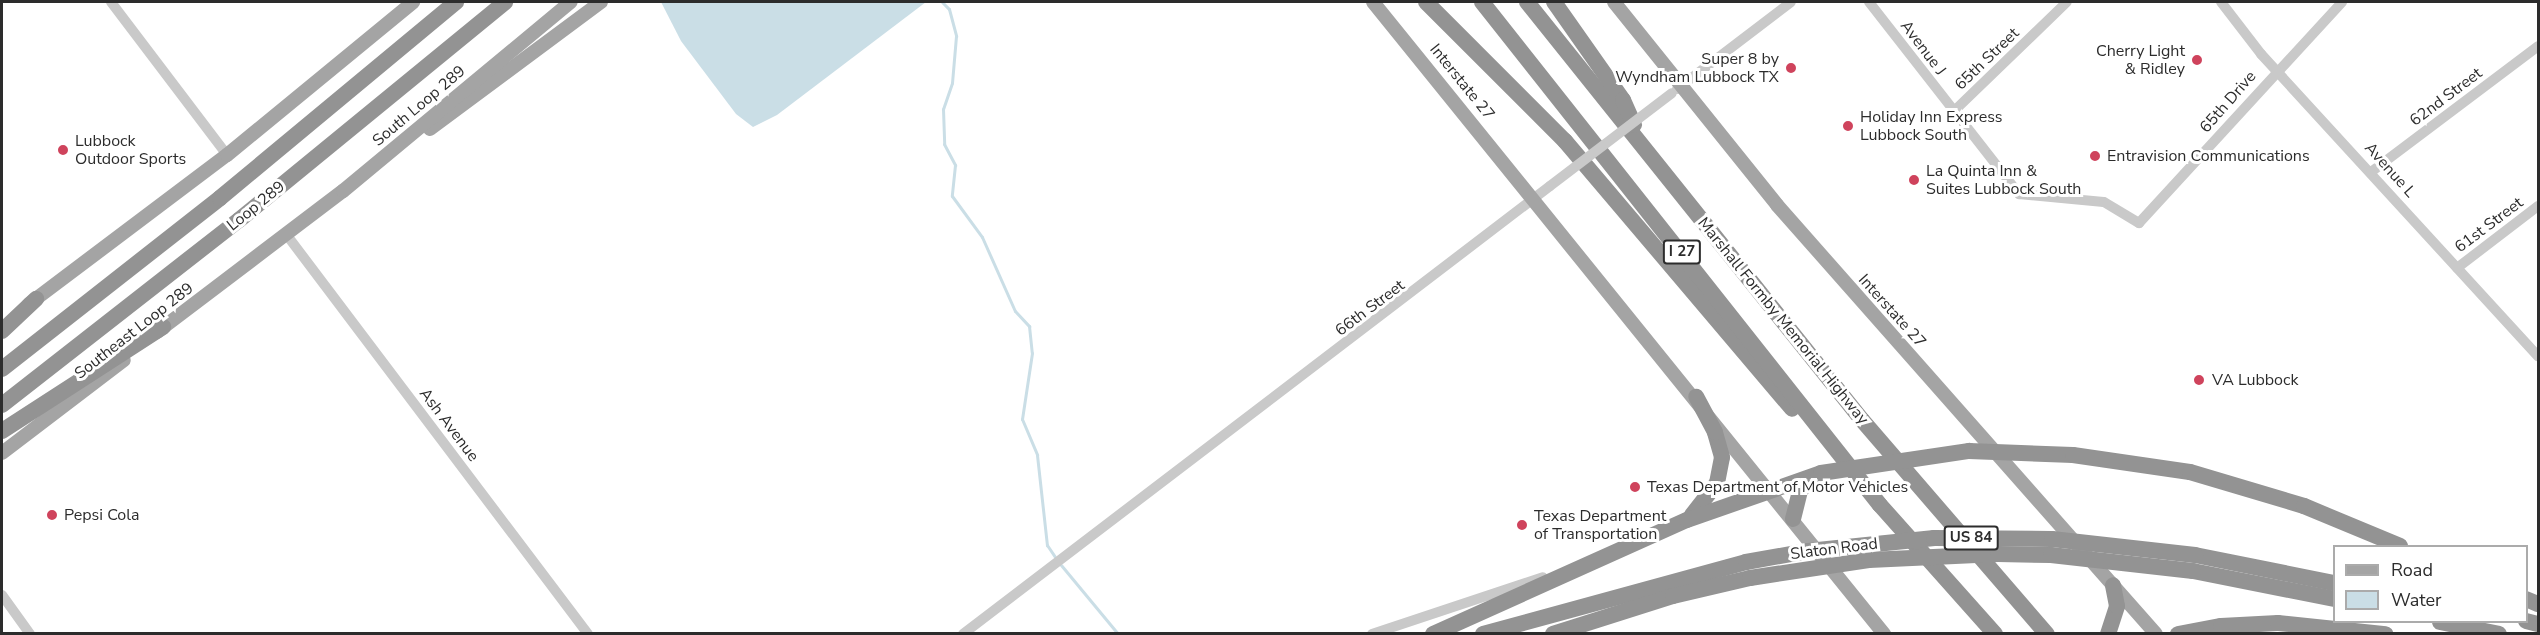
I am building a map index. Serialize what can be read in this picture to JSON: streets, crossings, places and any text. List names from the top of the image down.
{
  "streets": {
    "highway": [
      "Loop 289",
      "I 27",
      "Marshall Formby Memorial Highway",
      "US 84",
      "Slaton Road"
    ],
    "main road": ["Interstate 27", "South Loop 289", "Southeast Loop 289"],
    "street": [
      "Avenue J",
      "65th Street",
      "62nd Street",
      "65th Drive",
      "Avenue L",
      "61st Street",
      "66th Street",
      "Ash Avenue"
    ]
  },
  "crossings": [
    ["Avenue J", "65th Street"],
    ["Avenue J", "65th Drive"],
    ["Interstate 27", "66th Street"],
    ["62nd Street", "Avenue L"],
    ["65th Drive", "Avenue L"],
    ["South Loop 289", "Southeast Loop 289"],
    ["South Loop 289", "Ash Avenue"],
    ["Avenue L", "61st Street"],
    ["Southeast Loop 289", "Ash Avenue"],
    ["US 84", "Slaton Road"]
  ],
  "places": [
    "Cherry Light & Ridley",
    "Super 8 by Wyndham Lubbock TX",
    "Holiday Inn Express Lubbock South",
    "Lubbock Outdoor Sports",
    "Entravision Communications",
    "La Quinta Inn & Suites Lubbock South",
    "VA Lubbock",
    "Texas Department of Motor Vehicles",
    "Pepsi Cola",
    "Texas Department of Transportation"
  ],
  "legend": ["Road", "Water"]
}
